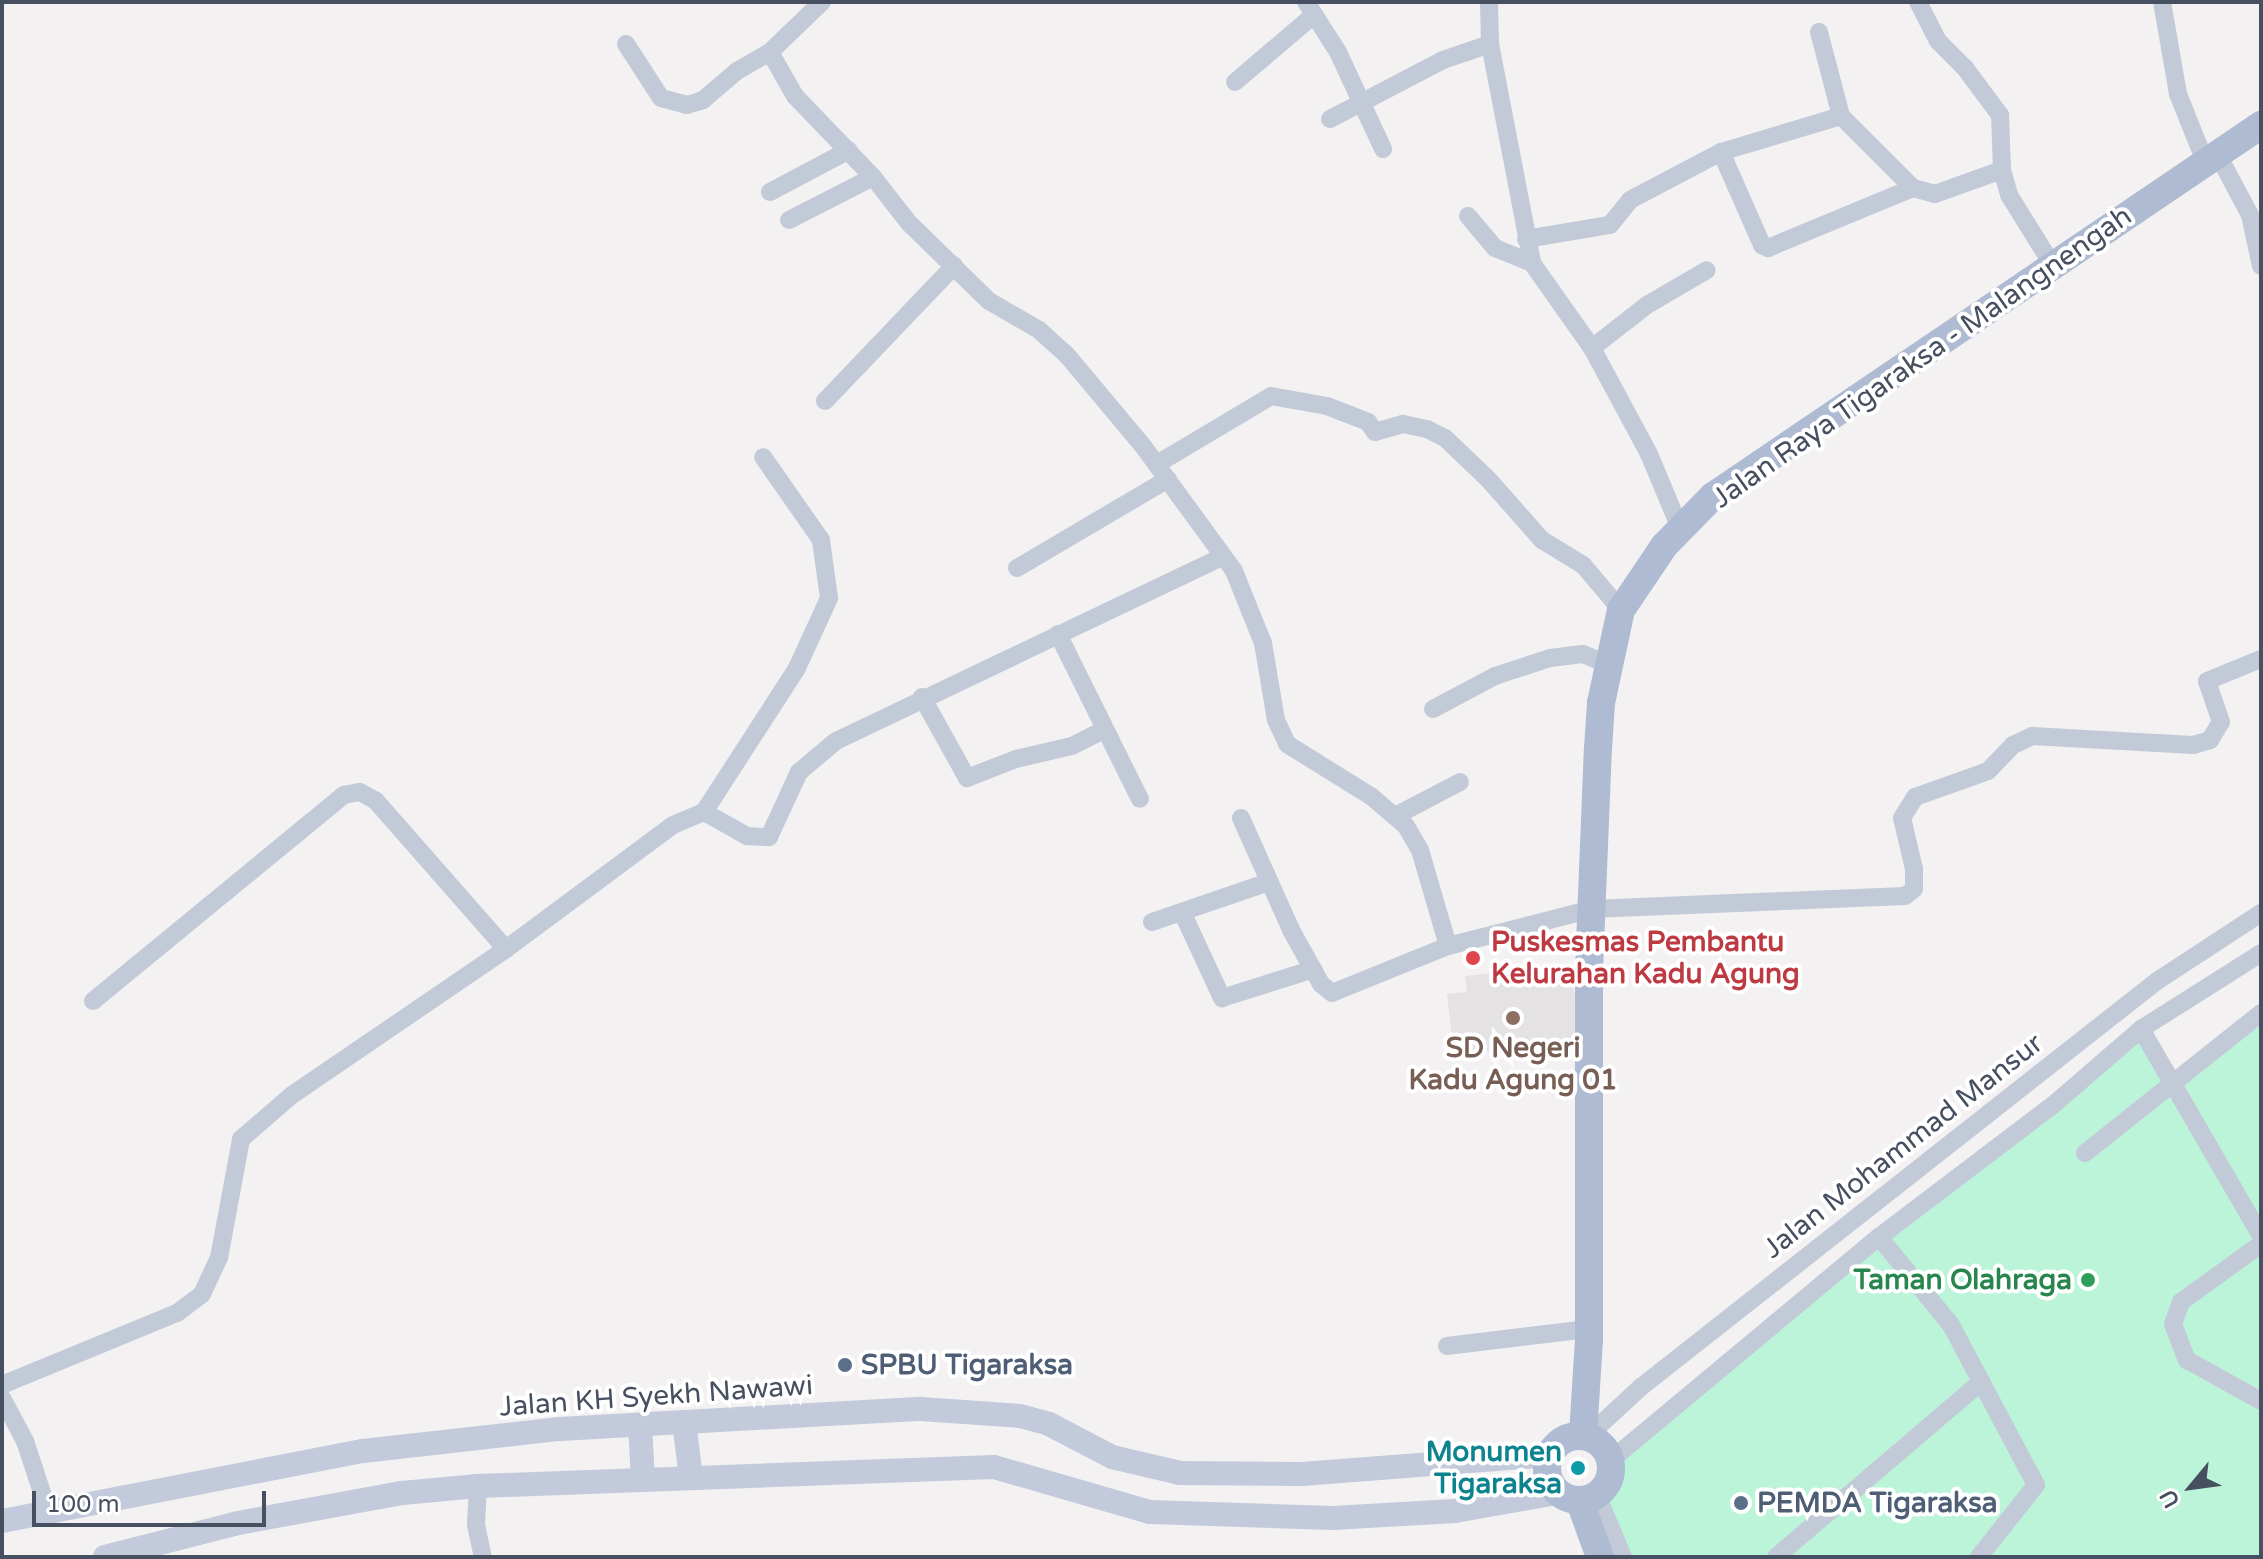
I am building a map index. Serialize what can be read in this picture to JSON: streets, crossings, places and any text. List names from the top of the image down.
{
  "streets": {
    "main road": ["Jalan Raya Tigaraksa - Malangnengah", "Jalan KH Syekh Nawawi"],
    "street": ["Jalan Mohammad Mansur"]
  },
  "crossings": [
    ["Jalan Raya Tigaraksa - Malangnengah", "Jalan Mohammad Mansur"],
    ["Jalan Raya Tigaraksa - Malangnengah", "Jalan KH Syekh Nawawi"],
    ["Jalan Mohammad Mansur", "Jalan KH Syekh Nawawi"]
  ],
  "places": [
    "Puskesmas Pembantu Kelurahan Kadu Agung",
    "SD Negeri Kadu Agung 01",
    "Taman Olahraga",
    "SPBU Tigaraksa",
    "Monumen Tigaraksa",
    "PEMDA Tigaraksa"
  ],
  "scale_bar": "100 m",
  "north": "bottom left"
}
